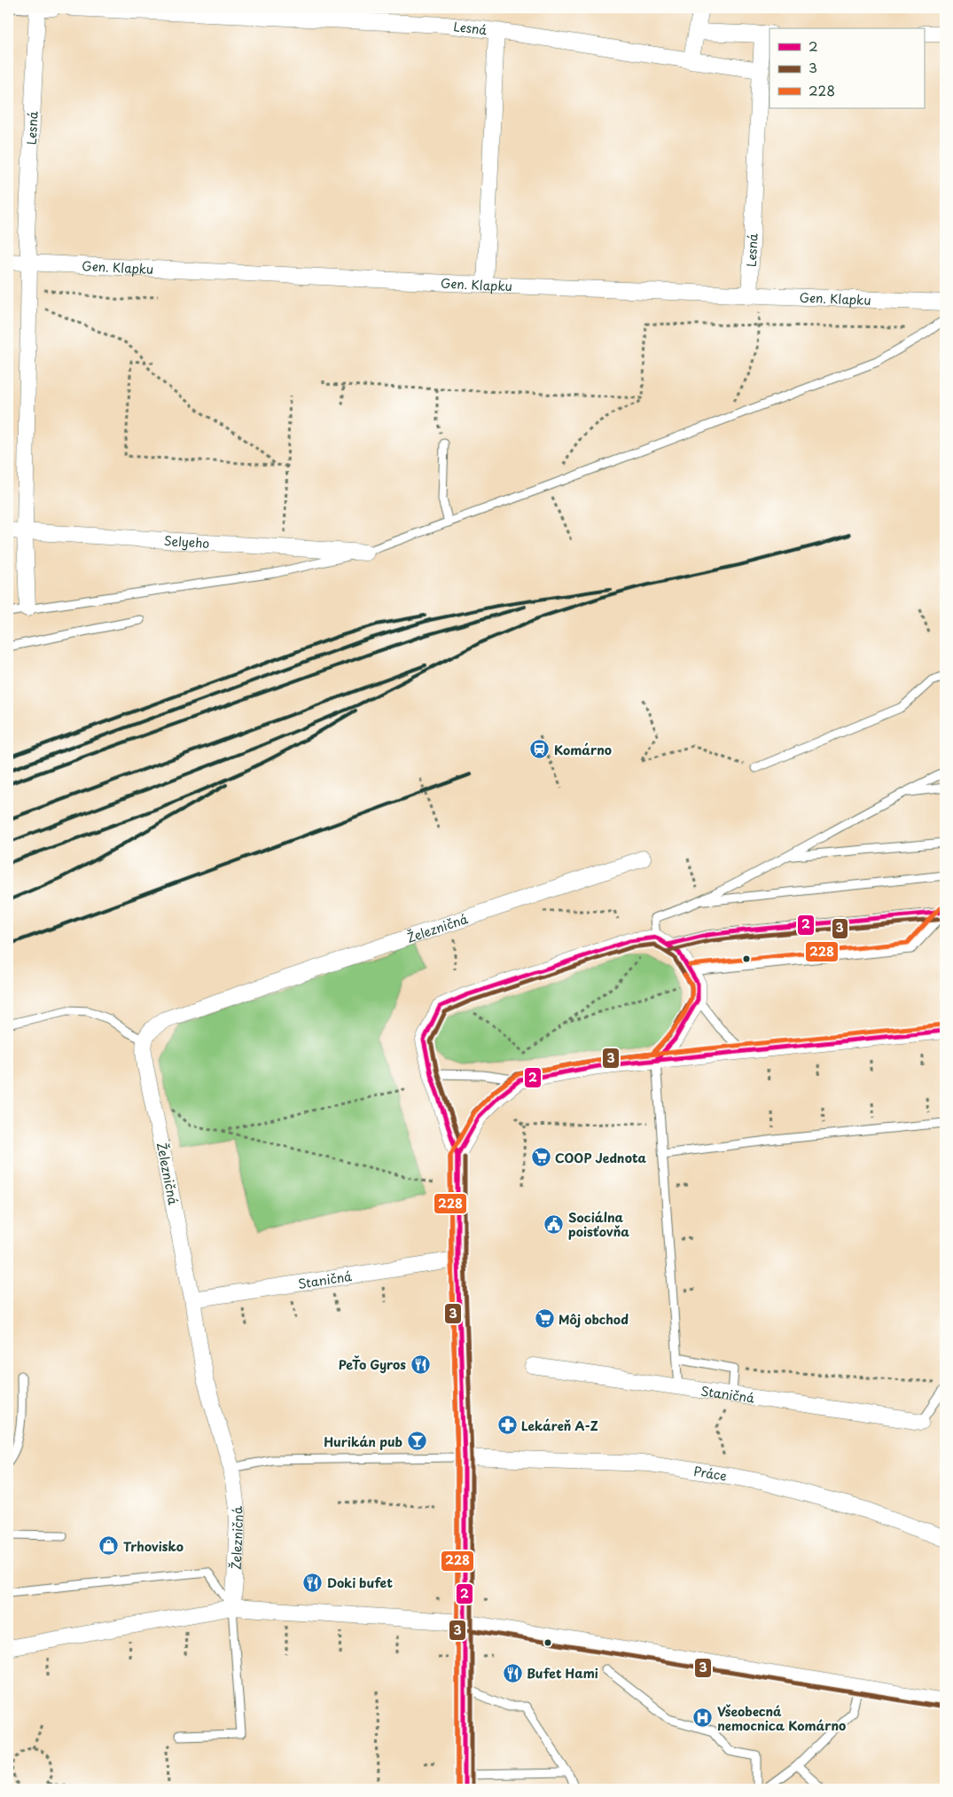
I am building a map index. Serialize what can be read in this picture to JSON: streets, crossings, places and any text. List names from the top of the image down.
{
  "streets": {
    "street": [
      "Lesná",
      "Gen. Klapku",
      "Selyeho",
      "Železničná",
      "Staničná",
      "Práce"
    ]
  },
  "crossings": [
    ["Lesná", "Gen. Klapku"],
    ["Lesná", "Selyeho"],
    ["Železničná", "Staničná"]
  ],
  "places": {
    "station": ["Komárno"],
    "supermarket": ["COOP Jednota", "Môj obchod"],
    "public building": ["Sociálna poisťovňa"],
    "restaurant": ["PeŤo Gyros", "Doki bufet", "Bufet Hami"],
    "pharmacy": ["Lekáreň A-Z"],
    "bar": ["Hurikán pub"],
    "shop": ["Trhovisko"],
    "hospital": ["Všeobecná nemocnica Komárno"]
  },
  "lines": ["transit line 228", "transit line 2", "transit line 3"],
  "legend": ["2", "3", "228"]
}
